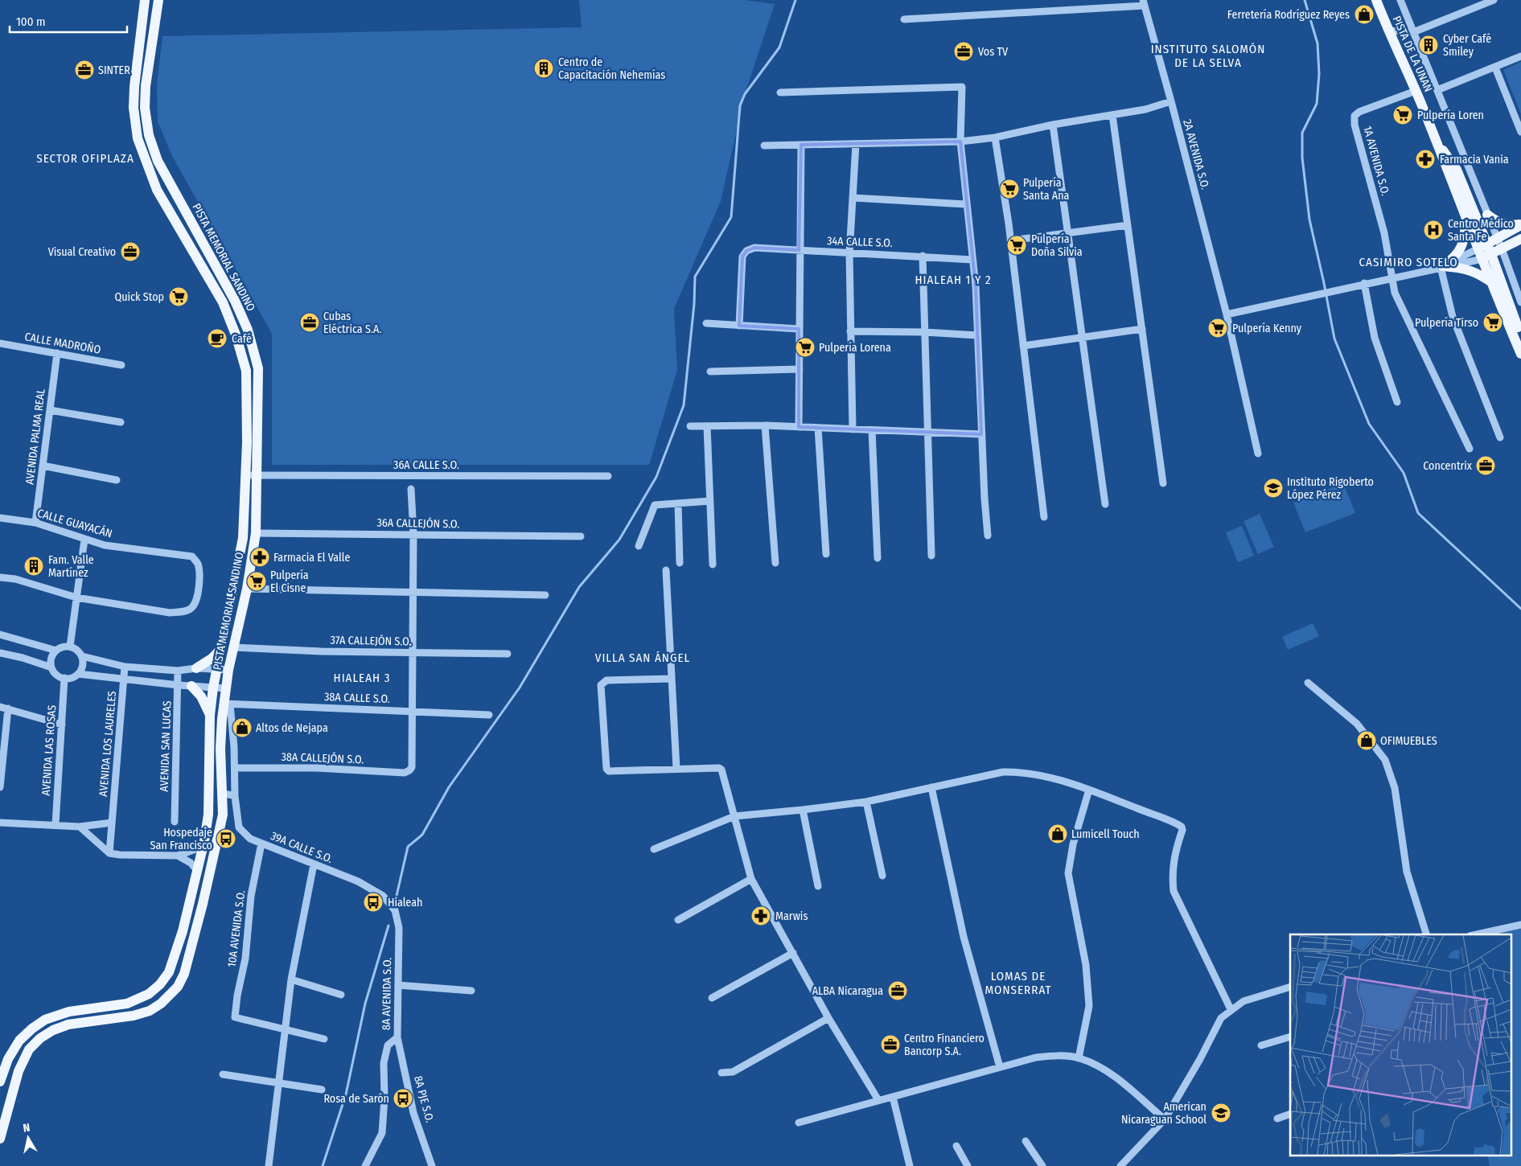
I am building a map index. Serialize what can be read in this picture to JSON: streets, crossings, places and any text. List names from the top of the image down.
{
  "streets": {
    "main road": ["PISTA DE LA UNAN", "PISTA MEMORIAL SANDINO"],
    "street": [
      "2A AVENIDA S.O.",
      "1A AVENIDA S.O.",
      "34A CALLE S.O.",
      "CALLE MADROÑO",
      "AVENIDA PALMA REAL",
      "36A CALLE S.O.",
      "CALLE GUAYACÁN",
      "36A CALLEJÓN S.O.",
      "37A CALLEJÓN S.O.",
      "38A CALLE S.O.",
      "AVENIDA LOS LAURELES",
      "AVENIDA SAN LUCAS",
      "AVENIDA LAS ROSAS",
      "38A CALLEJÓN S.O.",
      "39A CALLE S.O.",
      "10A AVENIDA S.O.",
      "8A AVENIDA S.O.",
      "8A PJE S.O."
    ]
  },
  "crossings": [
    ["PISTA DE LA UNAN", "1A AVENIDA S.O."],
    ["PISTA MEMORIAL SANDINO", "36A CALLE S.O."],
    ["PISTA MEMORIAL SANDINO", "36A CALLEJÓN S.O."],
    ["PISTA MEMORIAL SANDINO", "37A CALLEJÓN S.O."],
    ["PISTA MEMORIAL SANDINO", "38A CALLE S.O."],
    ["PISTA MEMORIAL SANDINO", "39A CALLE S.O."],
    ["CALLE MADROÑO", "AVENIDA PALMA REAL"],
    ["AVENIDA PALMA REAL", "CALLE GUAYACÁN"],
    ["38A CALLE S.O.", "38A CALLEJÓN S.O."],
    ["38A CALLE S.O.", "39A CALLE S.O."],
    ["38A CALLEJÓN S.O.", "39A CALLE S.O."],
    ["39A CALLE S.O.", "10A AVENIDA S.O."],
    ["39A CALLE S.O.", "8A AVENIDA S.O."],
    ["8A AVENIDA S.O.", "8A PJE S.O."]
  ],
  "districts": [
    "INSTITUTO SALOMÓN DE LA SELVA",
    "SECTOR OFIPLAZA",
    "CASIMIRO SOTELO",
    "HIALEAH 1 Y 2",
    "VILLA SAN ÁNGEL",
    "HIALEAH 3",
    "LOMAS DE MONSERRAT"
  ],
  "places": {
    "shop": [
      "Ferretería Rodríguez Reyes",
      "Altos de Nejapa",
      "OFIMUEBLES",
      "Lumicell Touch"
    ],
    "building": ["Cyber Café Smiley", "Centro de Capacitación Nehemías", "Fam. Valle Martínez"],
    "office": [
      "Vos TV",
      "SINTER",
      "Visual Creativo",
      "Cubas Eléctrica S.A.",
      "Concentrix",
      "ALBA Nicaragua",
      "Centro Financiero Bancorp S.A."
    ],
    "supermarket": [
      "Pulpería Loren",
      "Pulpería Santa Ana",
      "Pulpería Doña Silvia",
      "Quick Stop",
      "Pulpería Tirso",
      "Pulpería Kenny",
      "Pulpería Lorena",
      "Pulpería El Cisne"
    ],
    "pharmacy": ["Farmacia Vania", "Farmacia El Valle", "Marwis"],
    "hospital": ["Centro Médico Santa Fe"],
    "cafe": ["Café"],
    "school or university": ["Instituto Rigoberto López Pérez", "American Nicaraguan School"],
    "bus stop": ["Hospedaje San Francisco", "Hialeah", "Rosa de Sarón"]
  },
  "scale_bar": "100 m",
  "north": "top"
}
